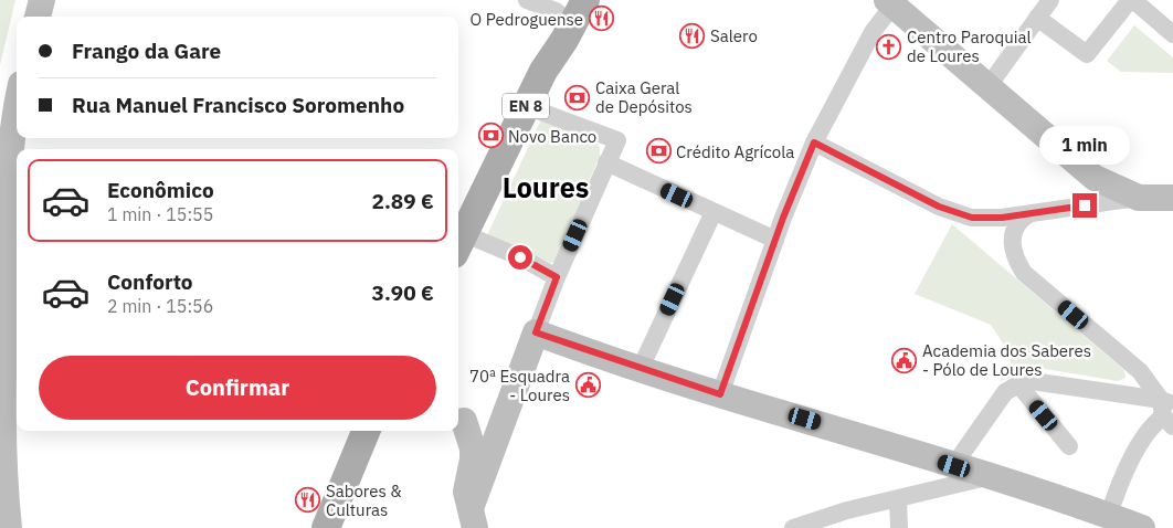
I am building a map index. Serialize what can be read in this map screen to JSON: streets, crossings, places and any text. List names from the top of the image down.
{
  "streets": {
    "main road": ["EN 8"]
  },
  "districts": ["Loures"],
  "places": {
    "restaurant": ["O Pedroguense", "Salero", "Sabores & Culturas"],
    "church": ["Centro Paroquial de Loures"],
    "bank": ["Caixa Geral de Depósitos", "Novo Banco", "Crédito Agrícola"],
    "public building": ["Academia dos Saberes - Pólo de Loures", "70ª Esquadra - Loures"]
  },
  "page": {
    "banner": ["Frango da Gare", "Rua Manuel Francisco Soromenho"],
    "bubble": "1 min",
    "list": [
      {
        "name": "Econômico",
        "note": "1 min · 15:55",
        "value": "2.89 €"
      },
      {
        "name": "Conforto",
        "note": "2 min · 15:56",
        "value": "3.90 €"
      }
    ],
    "buttons": "Confirmar"
  }
}
